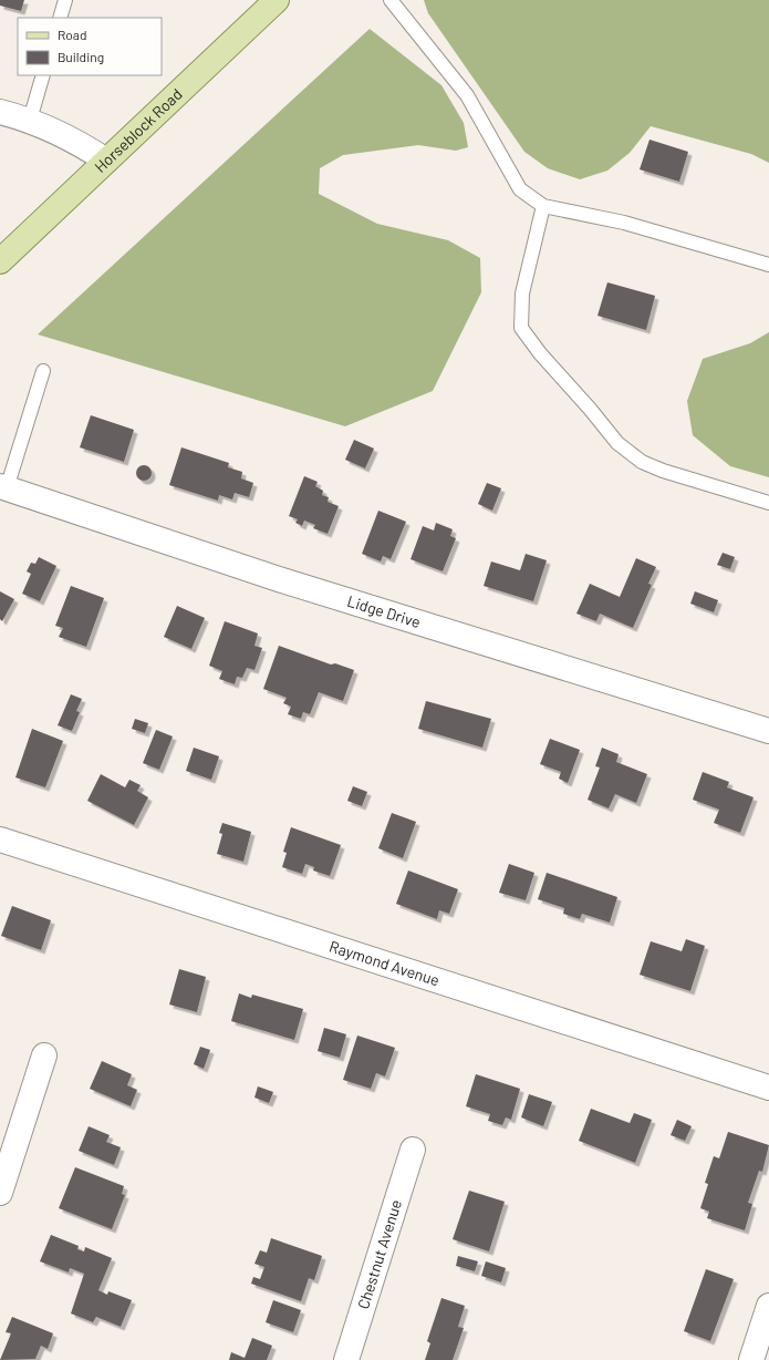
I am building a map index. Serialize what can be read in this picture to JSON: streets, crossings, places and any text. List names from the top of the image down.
{
  "streets": {
    "main road": ["Horseblock Road"],
    "street": ["Lidge Drive", "Raymond Avenue", "Chestnut Avenue"]
  },
  "legend": ["Road", "Building"]
}
